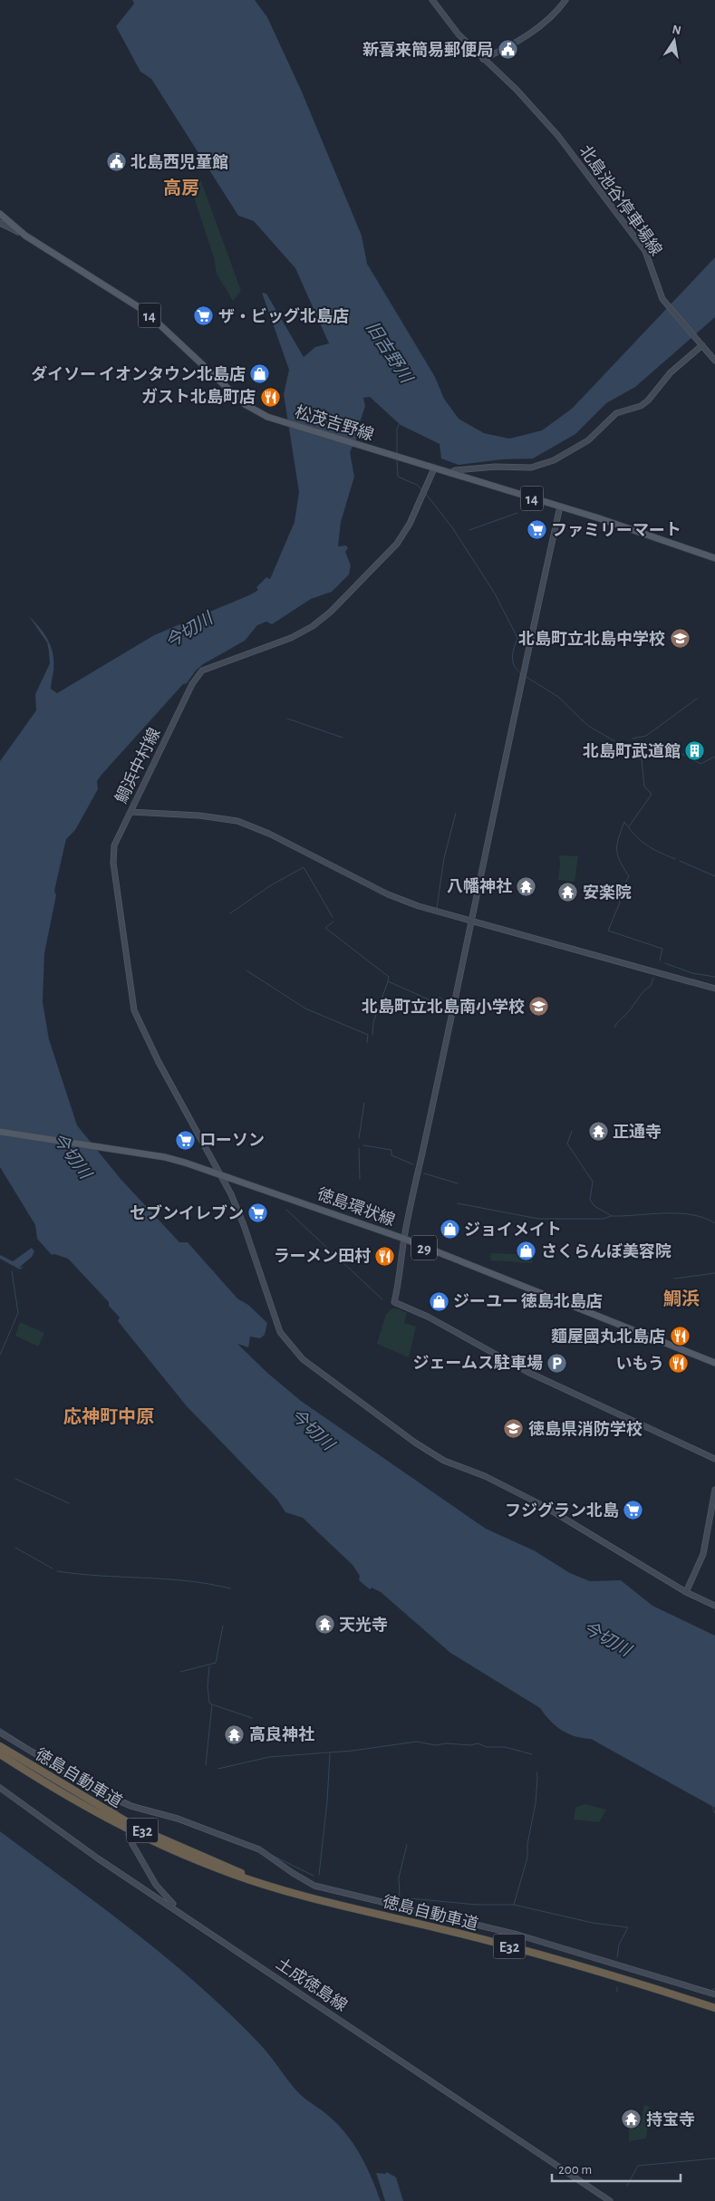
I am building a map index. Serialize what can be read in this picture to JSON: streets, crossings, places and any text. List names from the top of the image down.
{
  "streets": {
    "highway": ["徳島自動車道", "E32"],
    "main road": [
      "14",
      "松茂吉野線",
      "徳島環状線",
      "29"
    ],
    "street": ["北島池谷停車場線", "鯛浜中村線", "土成徳島線"]
  },
  "crossings": [
    ["松茂吉野線", "鯛浜中村線"],
    ["鯛浜中村線", "徳島環状線"]
  ],
  "districts": ["高房", "鯛浜", "応神町中原"],
  "water": ["旧吉野川", "今切川"],
  "places": {
    "public building": ["新喜来簡易郵便局", "北島西児童館"],
    "supermarket": [
      "ザ・ビッグ北島店",
      "ファミリーマート",
      "ローソン",
      "セブンイレブン",
      "フジグラン北島"
    ],
    "shop": [
      "ダイソー イオンタウン北島店",
      "ジョイメイト",
      "さくらんぼ美容院",
      "ジーユー 徳島北島店"
    ],
    "restaurant": [
      "ガスト北島町店",
      "ラーメン田村",
      "麵屋國丸北島店",
      "いもう"
    ],
    "school or university": ["北島町立北島中学校", "北島町立北島南小学校", "徳島県消防学校"],
    "building": ["北島町武道館"],
    "temple": [
      "八幡神社",
      "安楽院",
      "正通寺",
      "天光寺",
      "高良神社",
      "持宝寺"
    ],
    "parking": ["ジェームス駐車場"]
  },
  "scale_bar": "200 m",
  "north": "top"
}
